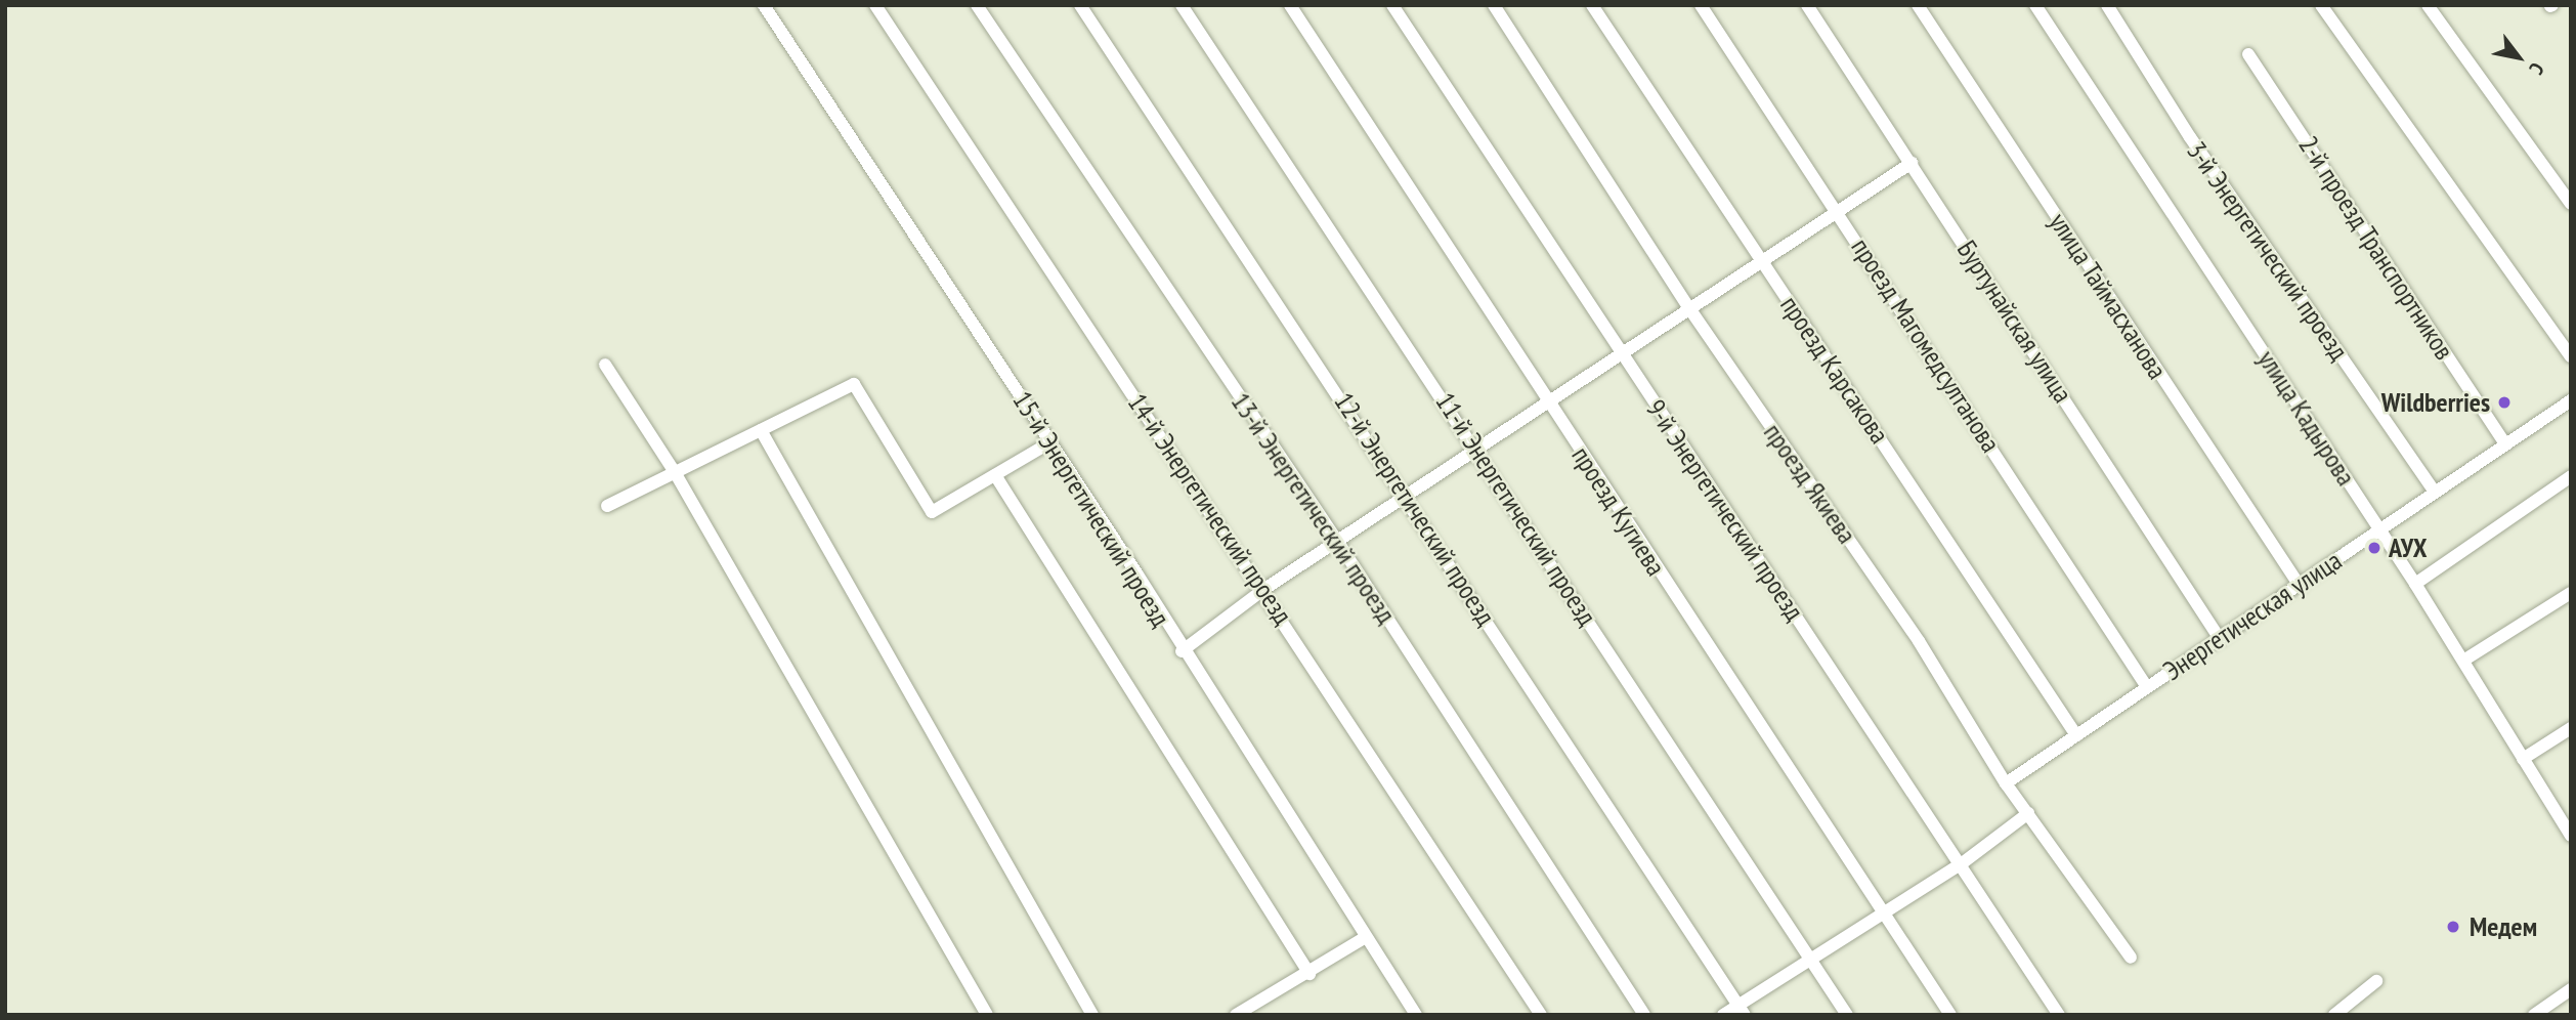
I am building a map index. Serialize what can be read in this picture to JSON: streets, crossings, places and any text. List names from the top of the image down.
{
  "streets": {
    "street": [
      "2-й проезд Транспортников",
      "3-й Энергетический проезд",
      "улица Таймасханова",
      "Буртунайская улица",
      "проезд Магомедсултанова",
      "проезд Карсакова",
      "улица Кадырова",
      "проезд Якиева",
      "13-й Энергетический проезд",
      "15-й Энергетический проезд",
      "14-й Энергетический проезд",
      "12-й Энергетический проезд",
      "11-й Энергетический проезд",
      "9-й Энергетический проезд",
      "проезд Кугиева",
      "Энергетическая улица"
    ]
  },
  "crossings": [
    ["2-й проезд Транспортников", "Энергетическая улица"],
    ["3-й Энергетический проезд", "Энергетическая улица"],
    ["улица Таймасханова", "Энергетическая улица"],
    ["Буртунайская улица", "Энергетическая улица"],
    ["проезд Магомедсултанова", "Энергетическая улица"],
    ["проезд Карсакова", "Энергетическая улица"],
    ["улица Кадырова", "Энергетическая улица"],
    ["проезд Якиева", "Энергетическая улица"]
  ],
  "places": ["Wildberries", "АУХ", "Медем"],
  "north": "bottom right"
}
